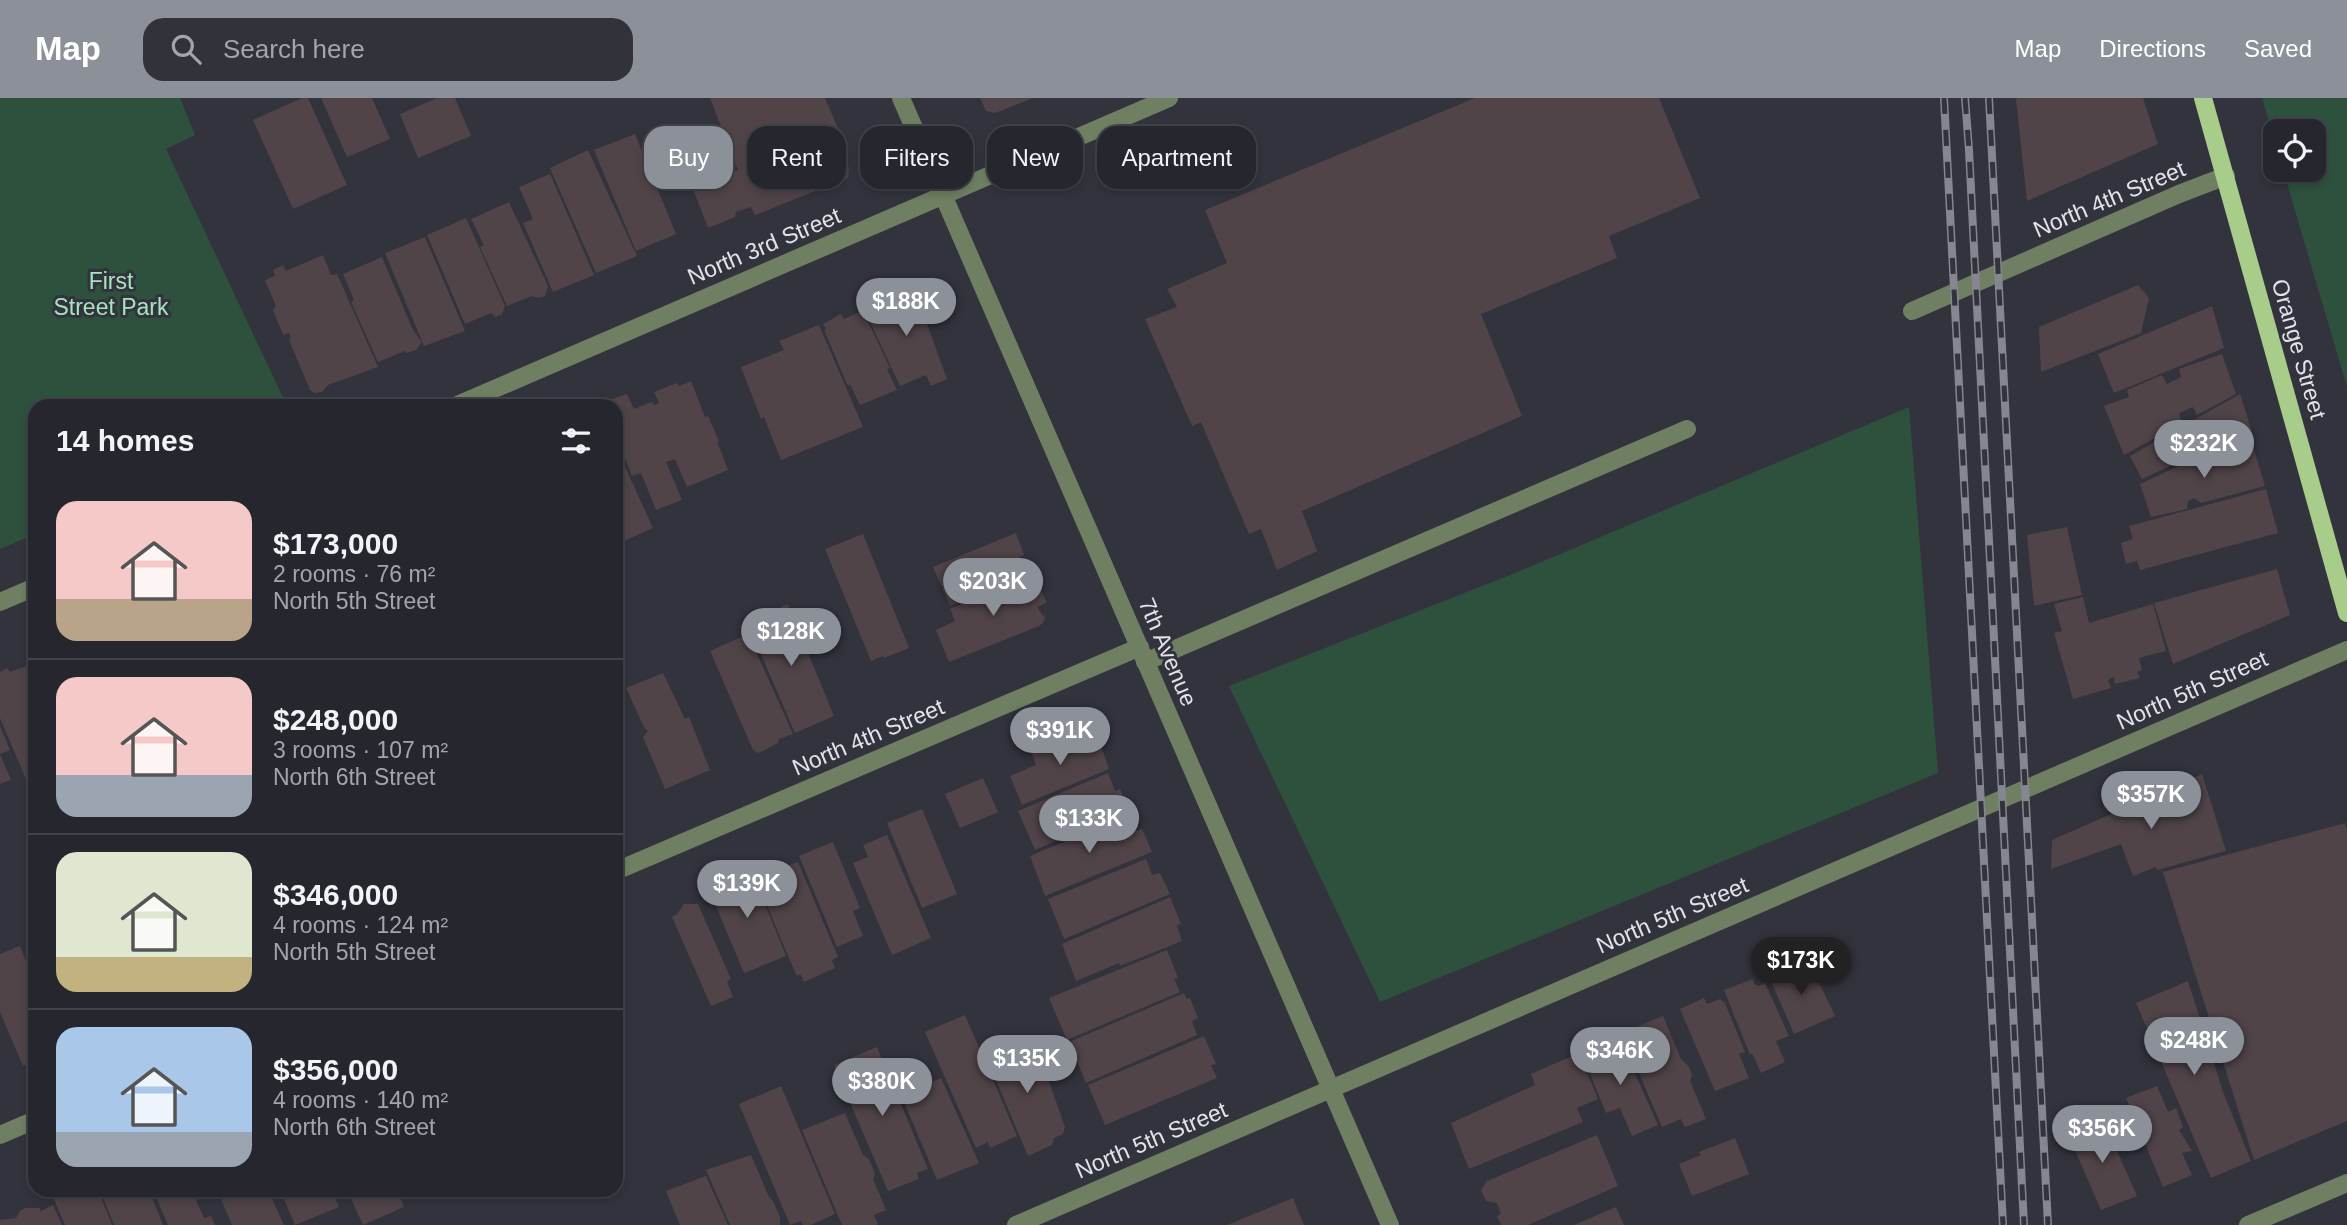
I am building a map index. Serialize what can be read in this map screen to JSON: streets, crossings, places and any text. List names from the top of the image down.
{
  "streets": {
    "main road": ["Orange Street"],
    "street": [
      "North 4th Street",
      "North 3rd Street",
      "7th Avenue",
      "North 5th Street"
    ]
  },
  "crossings": [
    ["North 4th Street", "Orange Street"],
    ["North 4th Street", "7th Avenue"],
    ["North 3rd Street", "7th Avenue"],
    ["7th Avenue", "North 5th Street"]
  ],
  "parks": ["First Street Park"],
  "page": {
    "header": "Map",
    "search": "Search here",
    "nav": ["Map", "Directions", "Saved"],
    "chip": [
      "Buy",
      "Rent",
      "Filters",
      "New",
      "Apartment"
    ],
    "price": [
      "$188K",
      "$232K",
      "$203K",
      "$128K",
      "$391K",
      "$357K",
      "$133K",
      "$139K",
      "$173K",
      "$248K",
      "$346K",
      "$135K",
      "$380K",
      "$356K"
    ],
    "heading": "14 homes",
    "list": [
      {
        "name": "$173,000",
        "note": "2 rooms · 76 m² · North 5th Street"
      },
      {
        "name": "$248,000",
        "note": "3 rooms · 107 m² · North 6th Street"
      },
      {
        "name": "$346,000",
        "note": "4 rooms · 124 m² · North 5th Street"
      },
      {
        "name": "$356,000",
        "note": "4 rooms · 140 m² · North 6th Street"
      }
    ]
  }
}
